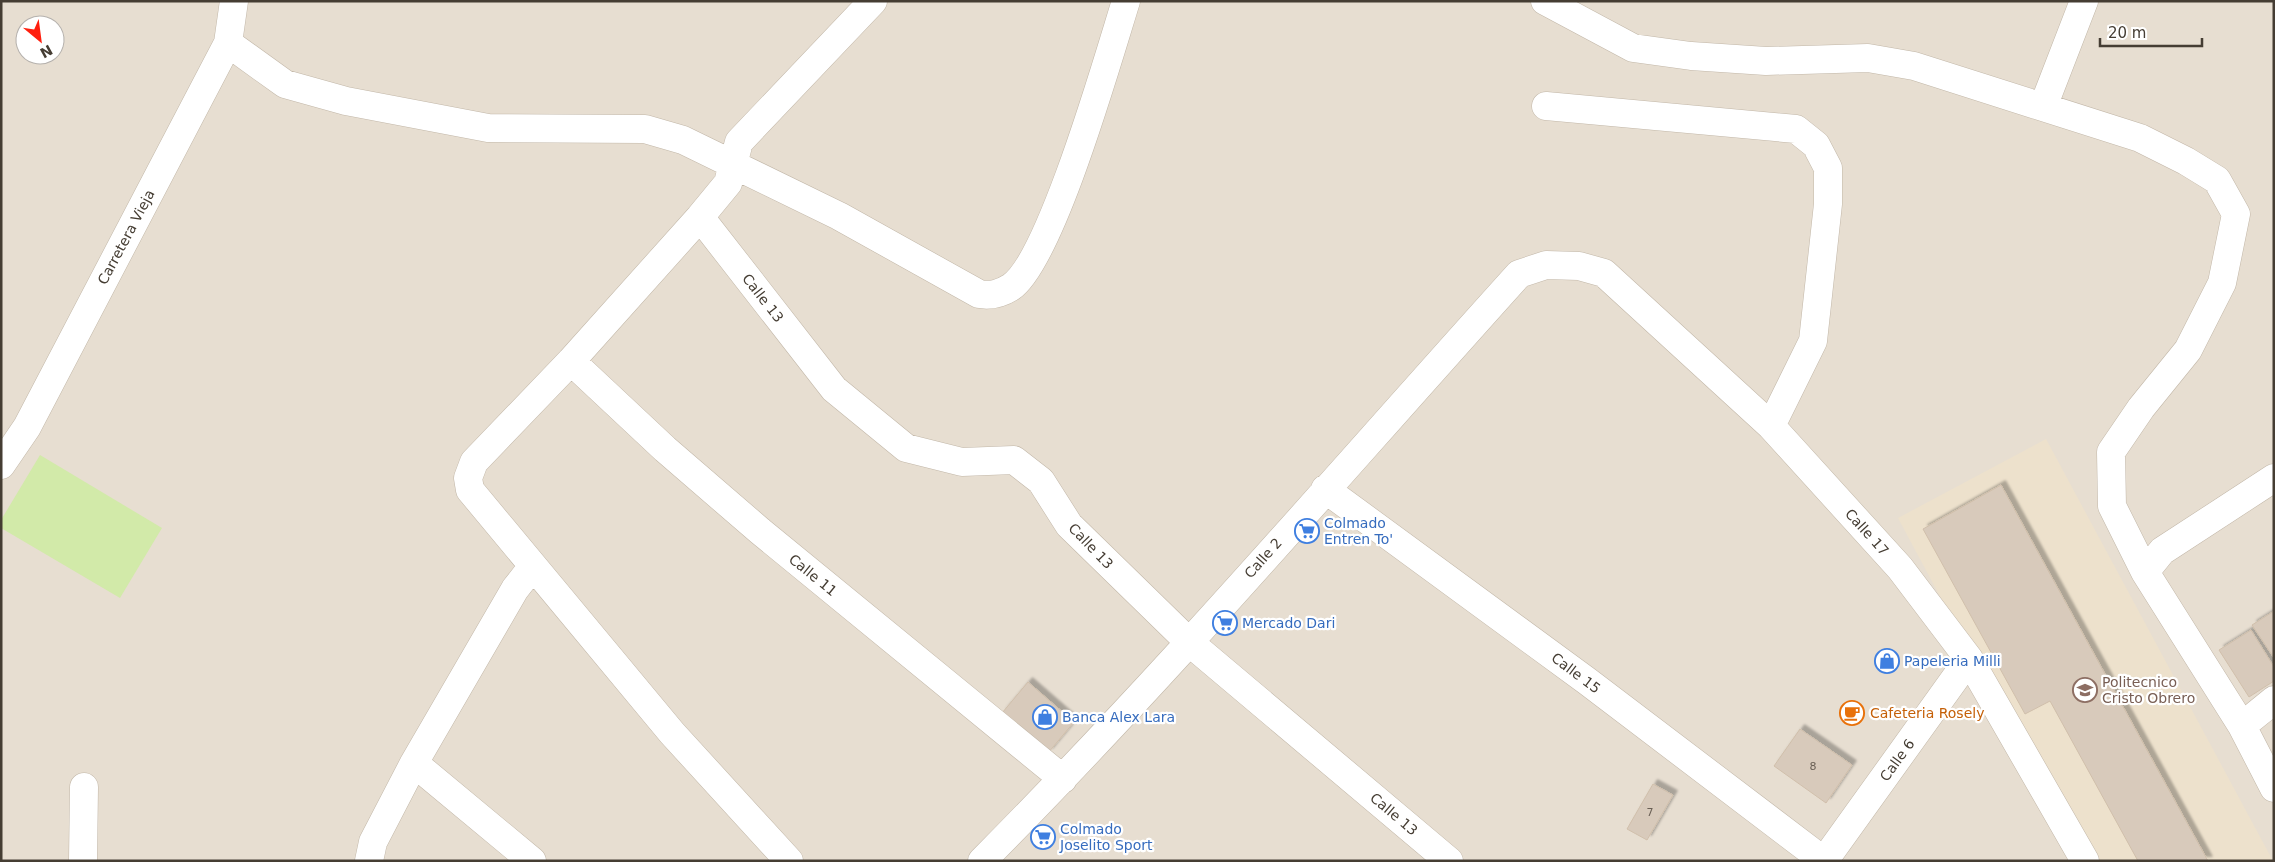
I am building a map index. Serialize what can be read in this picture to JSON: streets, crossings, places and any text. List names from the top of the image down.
{
  "streets": {
    "street": [
      "Carretera Vieja",
      "Calle 13",
      "Calle 17",
      "Calle 2",
      "Calle 11",
      "Calle 15",
      "Calle 6"
    ]
  },
  "crossings": [
    ["Calle 13", "Calle 2"],
    ["Calle 17", "Calle 2"],
    ["Calle 17", "Calle 6"],
    ["Calle 2", "Calle 11"],
    ["Calle 2", "Calle 15"],
    ["Calle 15", "Calle 6"]
  ],
  "places": {
    "supermarket": ["Colmado Entren To'", "Mercado Dari", "Colmado Joselito Sport"],
    "shop": ["Papeleria Milli", "Banca Alex Lara"],
    "school or university": ["Politecnico Cristo Obrero"],
    "cafe": ["Cafeteria Rosely"]
  },
  "house_numbers": ["8", "7"],
  "scale_bar": "20 m",
  "north": "bottom right"
}
